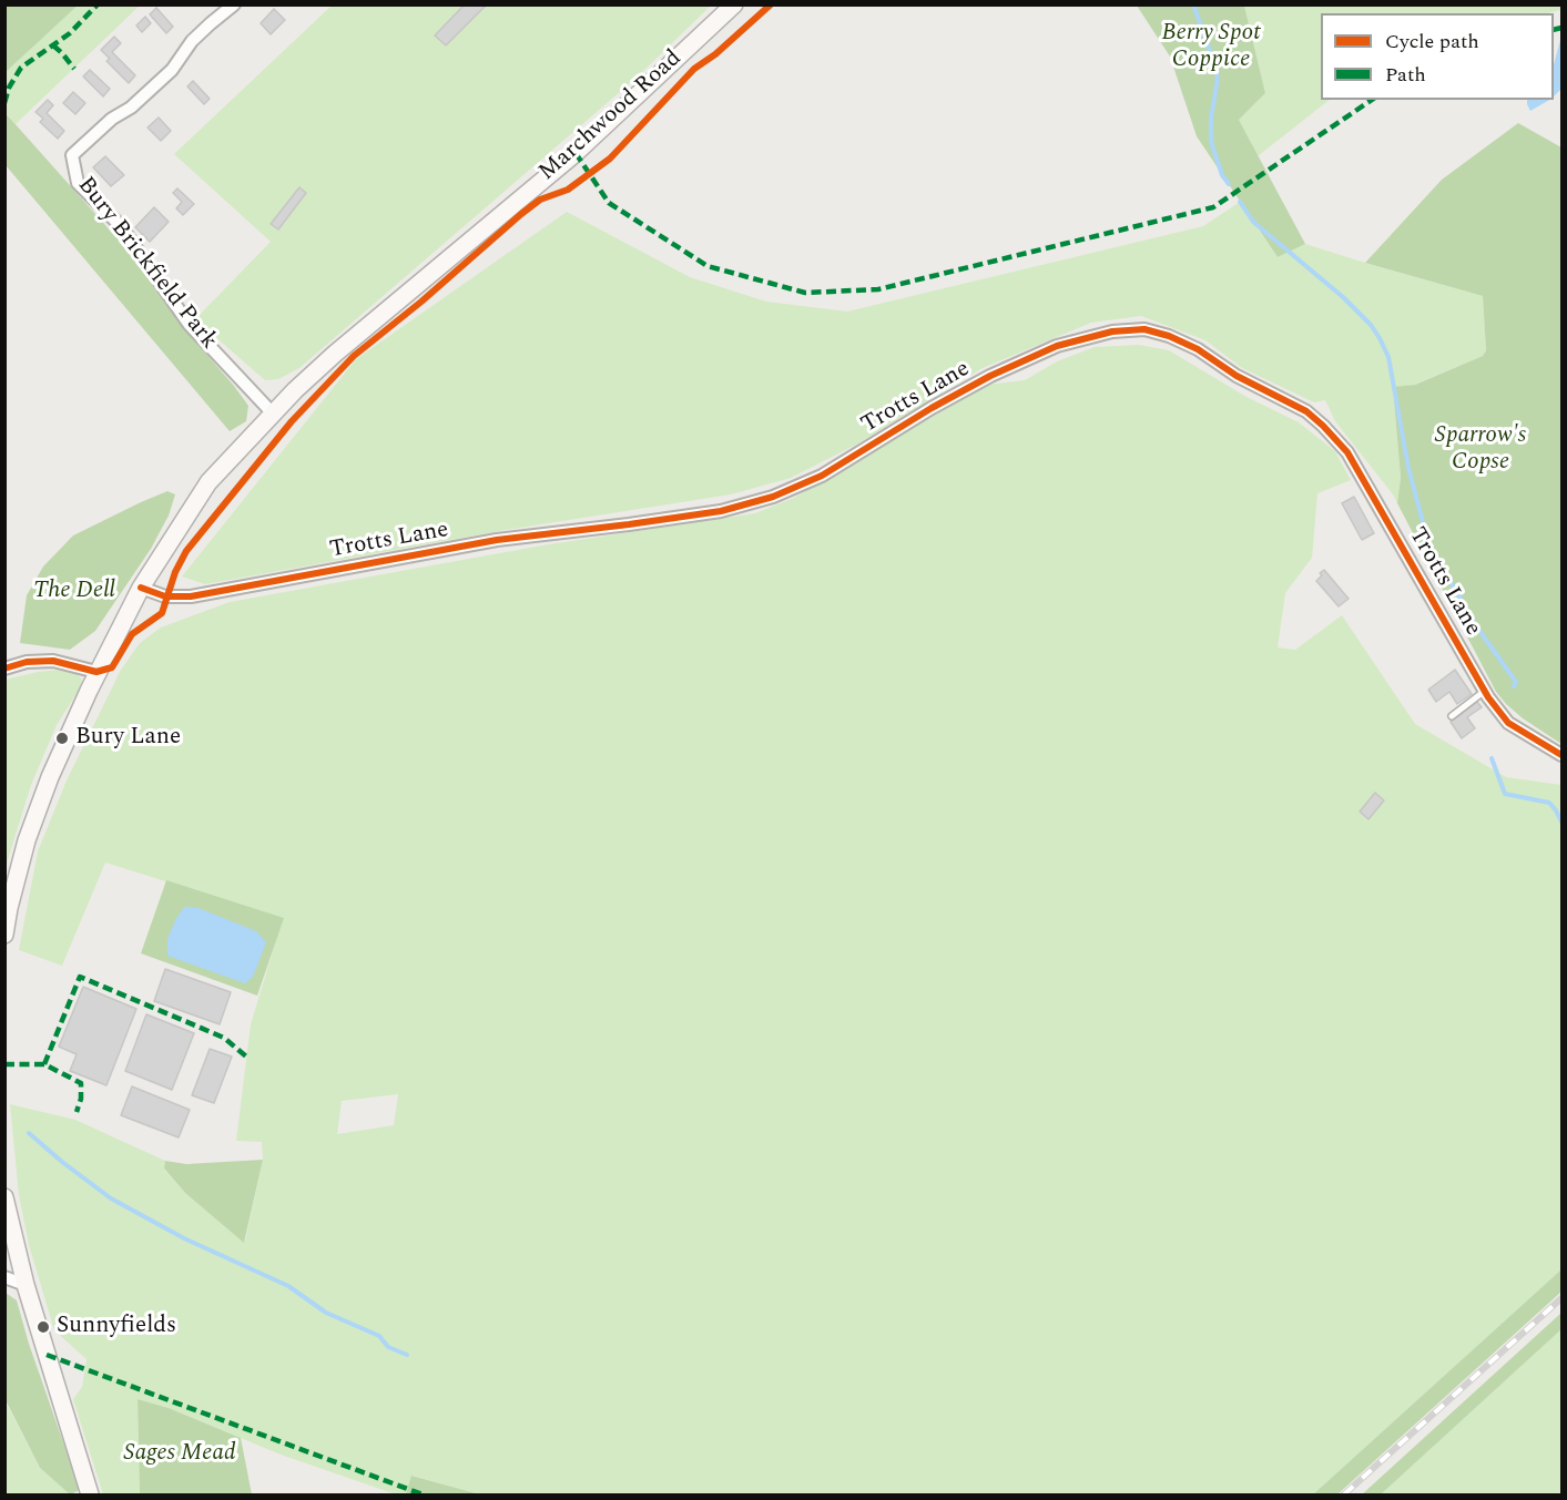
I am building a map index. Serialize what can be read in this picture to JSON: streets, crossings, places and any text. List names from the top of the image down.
{
  "streets": {
    "street": ["Marchwood Road", "Bury Brickfield Park", "Trotts Lane"]
  },
  "crossings": [
    ["Marchwood Road", "Bury Brickfield Park"],
    ["Marchwood Road", "Trotts Lane"]
  ],
  "parks": [
    "Berry Spot Coppice",
    "Sparrow's Copse",
    "The Dell",
    "Sages Mead"
  ],
  "places": ["Bury Lane", "Sunnyfields"],
  "legend": ["Cycle path", "Path"]
}
